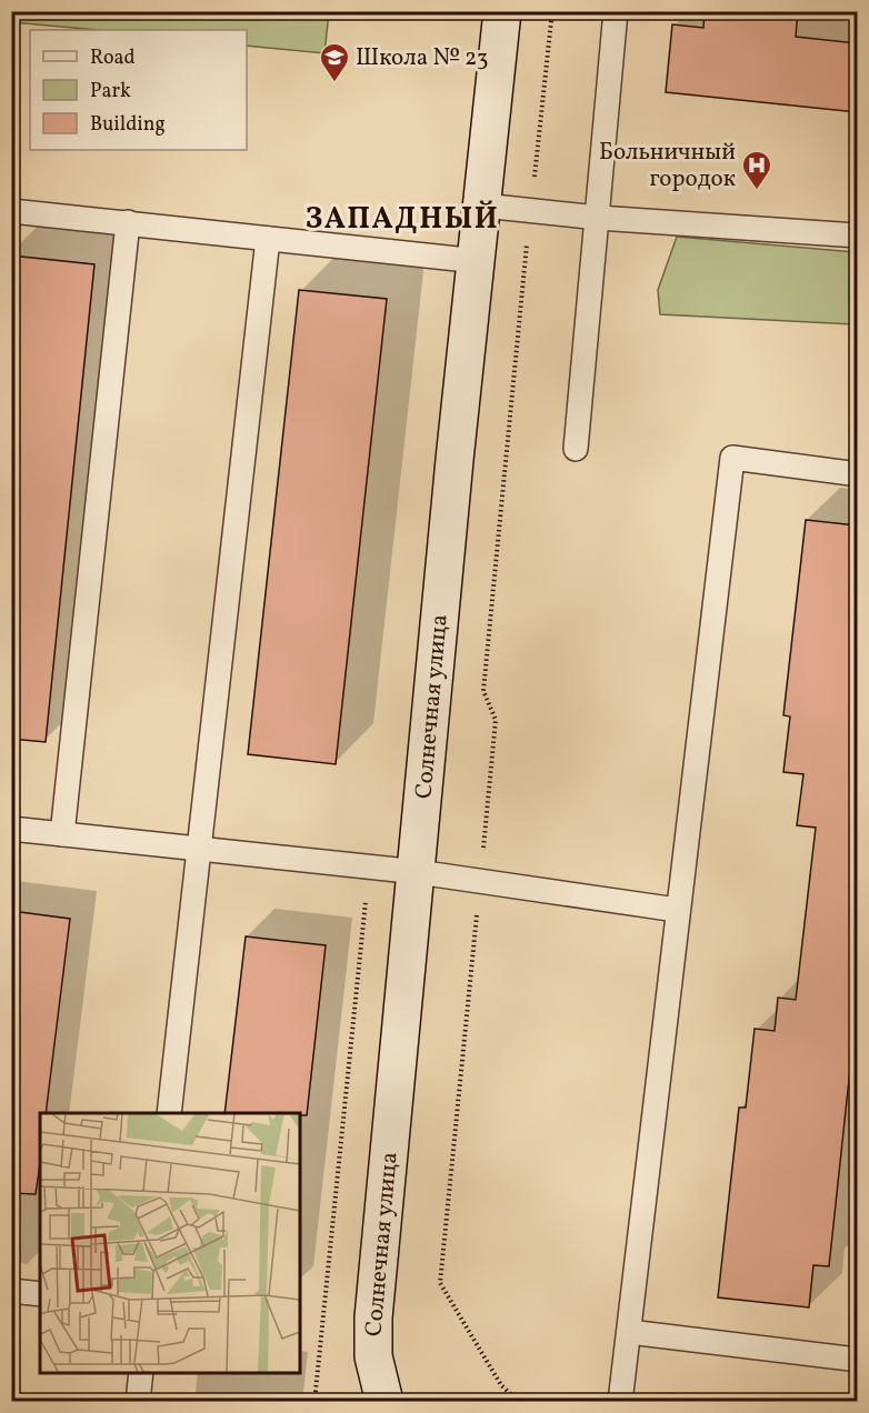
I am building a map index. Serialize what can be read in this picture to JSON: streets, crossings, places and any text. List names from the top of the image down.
{
  "streets": {
    "street": ["Солнечная улица"]
  },
  "districts": ["ЗАПАДНЫЙ"],
  "places": {
    "school or university": ["Школа № 23"],
    "hospital": ["Больничный городок"]
  },
  "legend": ["Road", "Park", "Building"]
}
